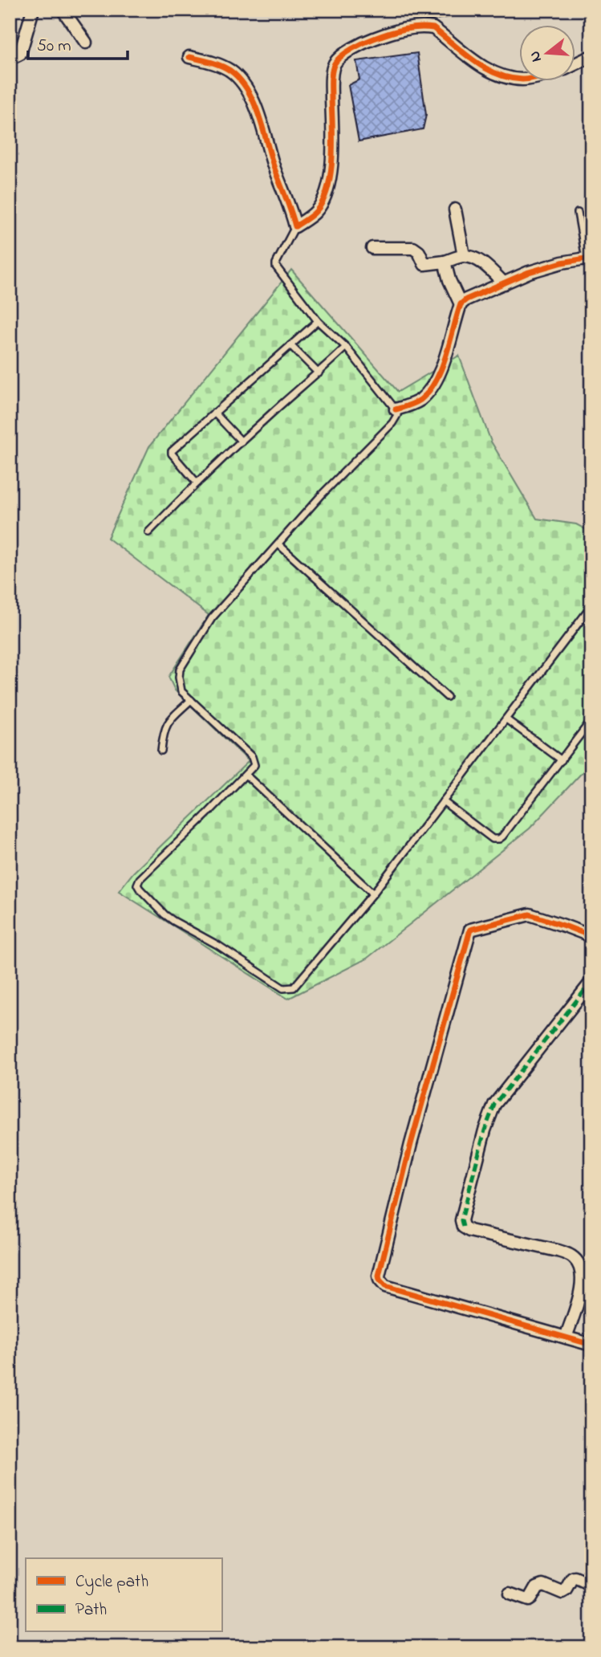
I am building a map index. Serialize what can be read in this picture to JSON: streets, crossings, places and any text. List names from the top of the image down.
{
  "legend": ["Cycle path", "Path"],
  "scale_bar": "50 m",
  "north": "left"
}
